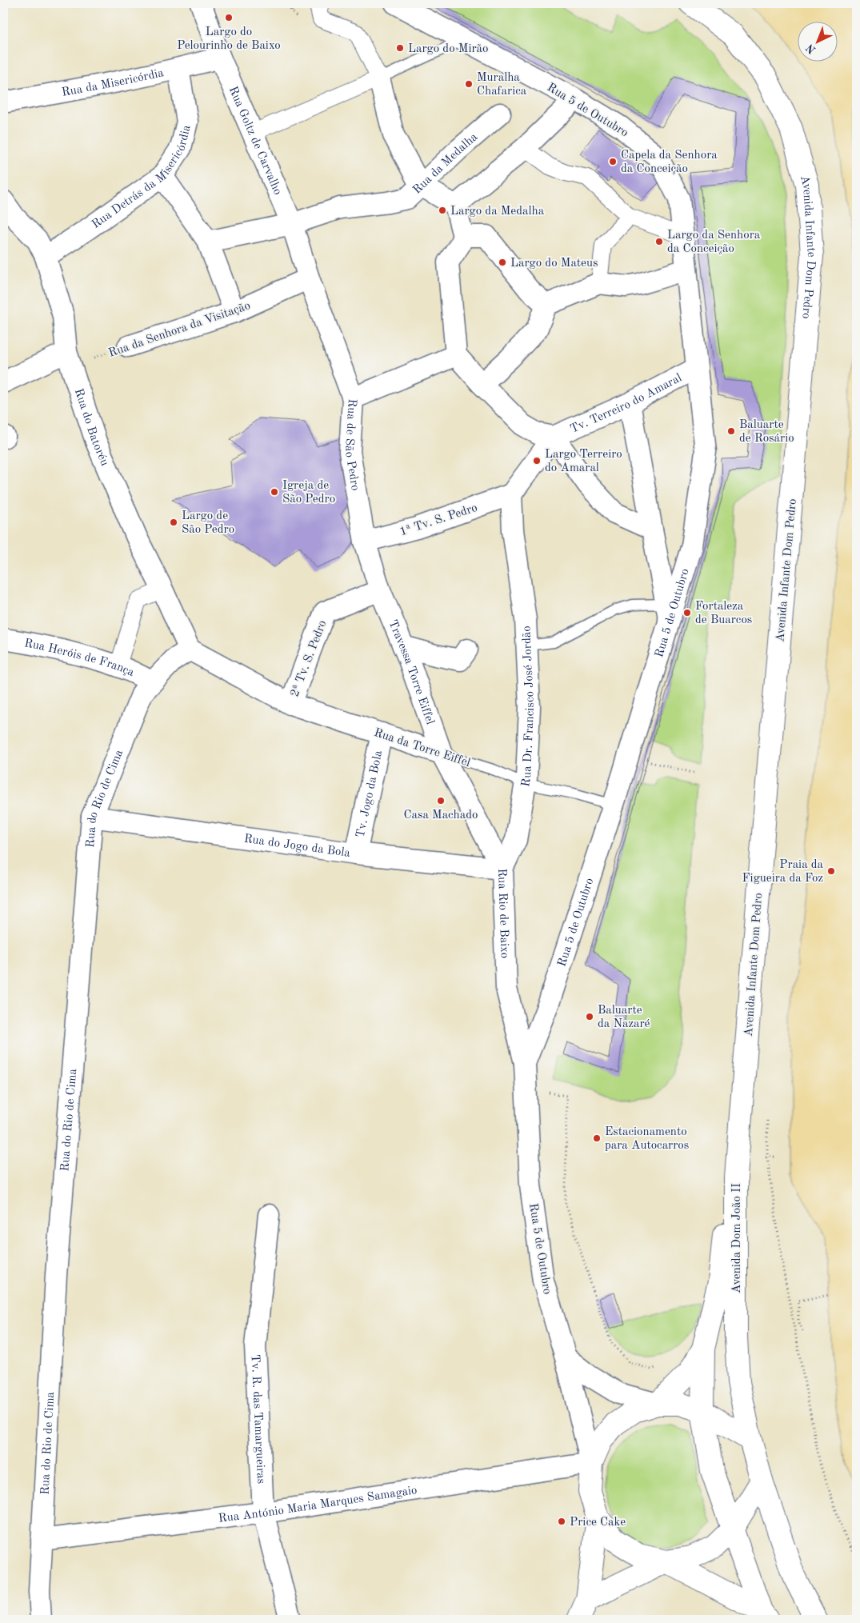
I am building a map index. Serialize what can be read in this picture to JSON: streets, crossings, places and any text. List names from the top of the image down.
{
  "streets": {
    "street": [
      "Rua da Misericórdia",
      "Rua 5 de Outubro",
      "Rua Goltz de Carvalho",
      "Rua da Medalha",
      "Rua Detrás da Misericórdia",
      "Avenida Infante Dom Pedro",
      "Rua da Senhora da Visitação",
      "Tv. Terreiro do Amaral",
      "Rua do Batoréu",
      "Rua de São Pedro",
      "1ª Tv. S. Pedro",
      "Rua Heróis de França",
      "2ª Tv. S. Pedro",
      "Travessa Torre Eiffel",
      "Rua Dr. Francisco José Jordão",
      "Rua da Torre Eiffel",
      "Tv. Jogo da Bola",
      "Rua do Rio de Cima",
      "Rua do Jogo da Bola",
      "Rua Rio de Baixo",
      "Avenida Dom João II",
      "Tv. R. das Tamargueiras",
      "Rua António Maria Marques Samagaio"
    ]
  },
  "crossings": [
    ["Rua da Misericórdia", "Rua Goltz de Carvalho"],
    ["Rua da Misericórdia", "Rua Detrás da Misericórdia"],
    ["Rua 5 de Outubro", "Tv. Terreiro do Amaral"],
    ["Rua 5 de Outubro", "Rua da Torre Eiffel"],
    ["Rua 5 de Outubro", "Rua Rio de Baixo"],
    ["Rua 5 de Outubro", "Rua António Maria Marques Samagaio"],
    ["Rua Goltz de Carvalho", "Rua da Medalha"],
    ["Rua Goltz de Carvalho", "Rua da Senhora da Visitação"],
    ["Rua Goltz de Carvalho", "Rua de São Pedro"],
    ["Rua Detrás da Misericórdia", "Rua do Batoréu"],
    ["Avenida Infante Dom Pedro", "Avenida Dom João II"],
    ["Rua da Senhora da Visitação", "Rua do Batoréu"],
    ["Rua da Senhora da Visitação", "Rua de São Pedro"],
    ["Rua do Batoréu", "Rua da Torre Eiffel"],
    ["Rua do Batoréu", "Rua do Rio de Cima"],
    ["Rua de São Pedro", "1ª Tv. S. Pedro"],
    ["Rua de São Pedro", "2ª Tv. S. Pedro"],
    ["Rua de São Pedro", "Travessa Torre Eiffel"],
    ["1ª Tv. S. Pedro", "Rua Dr. Francisco José Jordão"],
    ["Rua Heróis de França", "Rua do Rio de Cima"],
    ["2ª Tv. S. Pedro", "Travessa Torre Eiffel"],
    ["2ª Tv. S. Pedro", "Rua da Torre Eiffel"],
    ["Travessa Torre Eiffel", "Rua da Torre Eiffel"],
    ["Travessa Torre Eiffel", "Rua Rio de Baixo"],
    ["Rua Dr. Francisco José Jordão", "Rua da Torre Eiffel"],
    ["Rua Dr. Francisco José Jordão", "Rua do Jogo da Bola"],
    ["Rua Dr. Francisco José Jordão", "Rua Rio de Baixo"],
    ["Rua da Torre Eiffel", "Tv. Jogo da Bola"],
    ["Rua da Torre Eiffel", "Rua do Rio de Cima"],
    ["Rua da Torre Eiffel", "Rua Rio de Baixo"],
    ["Tv. Jogo da Bola", "Rua do Jogo da Bola"],
    ["Rua do Rio de Cima", "Rua do Jogo da Bola"],
    ["Rua do Rio de Cima", "Rua António Maria Marques Samagaio"],
    ["Rua do Jogo da Bola", "Rua Rio de Baixo"],
    ["Tv. R. das Tamargueiras", "Rua António Maria Marques Samagaio"]
  ],
  "places": [
    "Largo do Pelourinho de Baixo",
    "Largo do Mirão",
    "Muralha Chafarica",
    "Capela da Senhora da Conceição",
    "Largo da Medalha",
    "Largo da Senhora da Conceição",
    "Largo do Mateus",
    "Baluarte de Rosário",
    "Largo Terreiro do Amaral",
    "Igreja de São Pedro",
    "Largo de São Pedro",
    "Fortaleza de Buarcos",
    "Casa Machado",
    "Praia da Figueira da Foz",
    "Baluarte da Nazaré",
    "Estacionamento para Autocarros",
    "Price Cake"
  ],
  "north": "bottom left"
}
